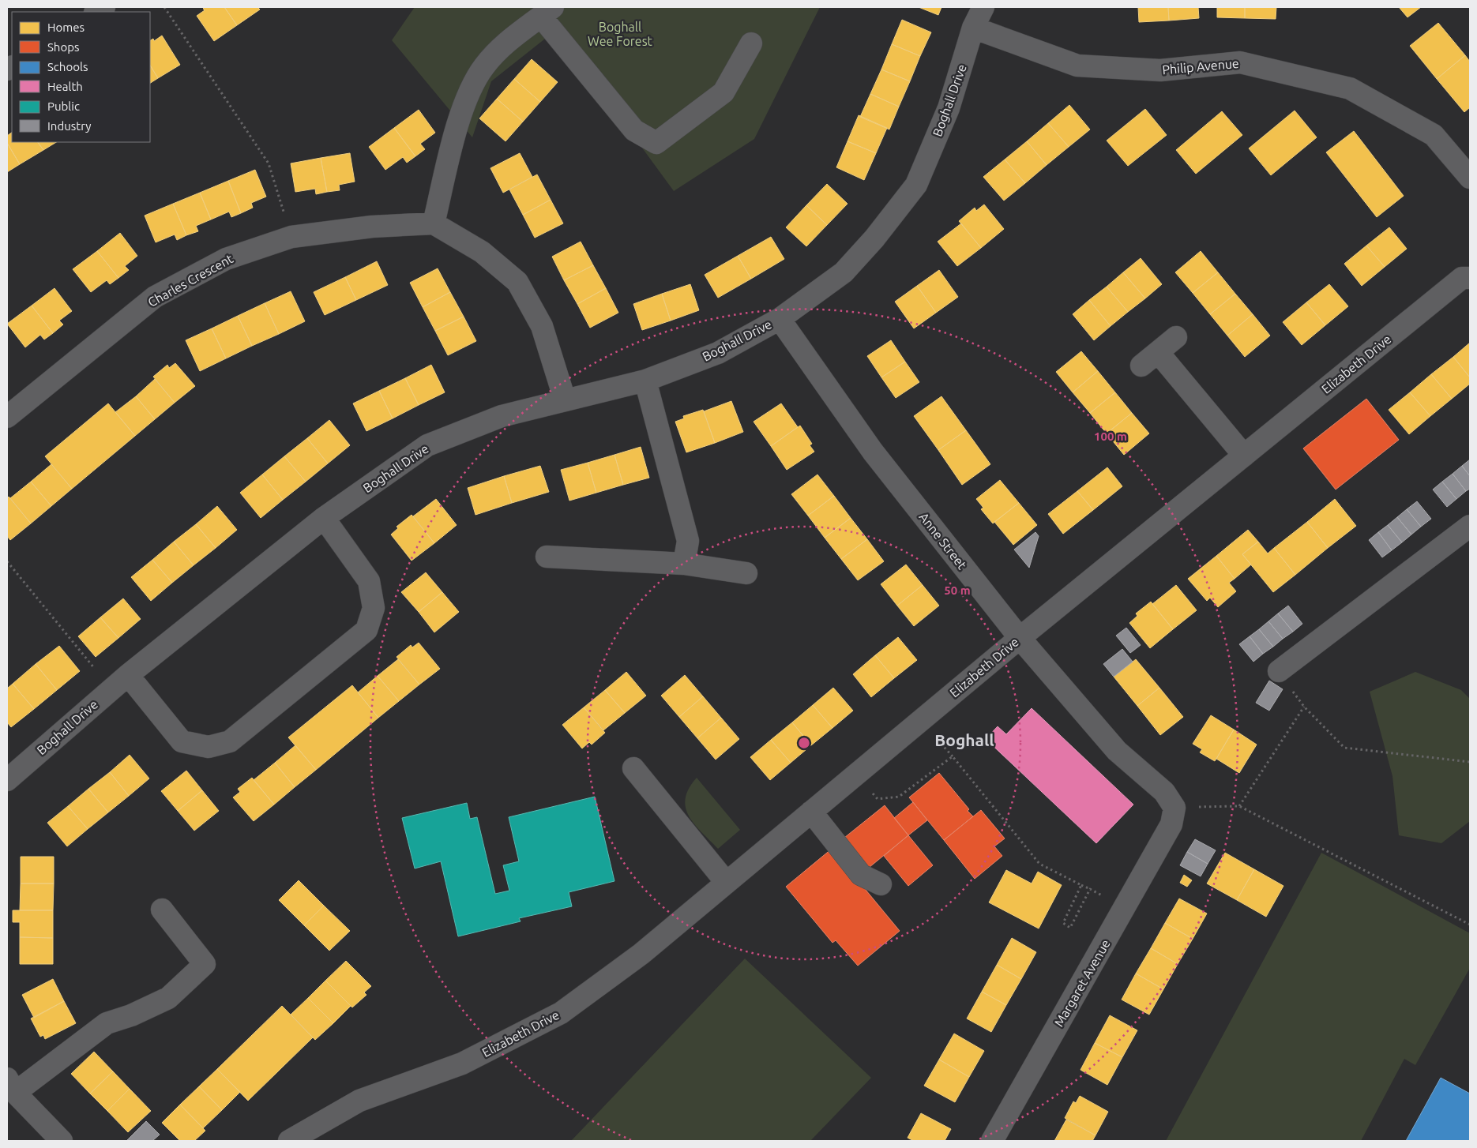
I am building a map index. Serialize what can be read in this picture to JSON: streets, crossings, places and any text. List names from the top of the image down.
{
  "streets": {
    "street": [
      "Philip Avenue",
      "Boghall Drive",
      "Charles Crescent",
      "Elizabeth Drive",
      "Anne Street",
      "Margaret Avenue"
    ]
  },
  "crossings": [
    ["Philip Avenue", "Boghall Drive"],
    ["Boghall Drive", "Anne Street"],
    ["Elizabeth Drive", "Anne Street"],
    ["Anne Street", "Margaret Avenue"]
  ],
  "districts": ["Boghall"],
  "parks": ["Boghall Wee Forest"],
  "legend": [
    "Homes",
    "Shops",
    "Schools",
    "Health",
    "Public",
    "Industry"
  ],
  "rings": ["100 m", "50 m"]
}
